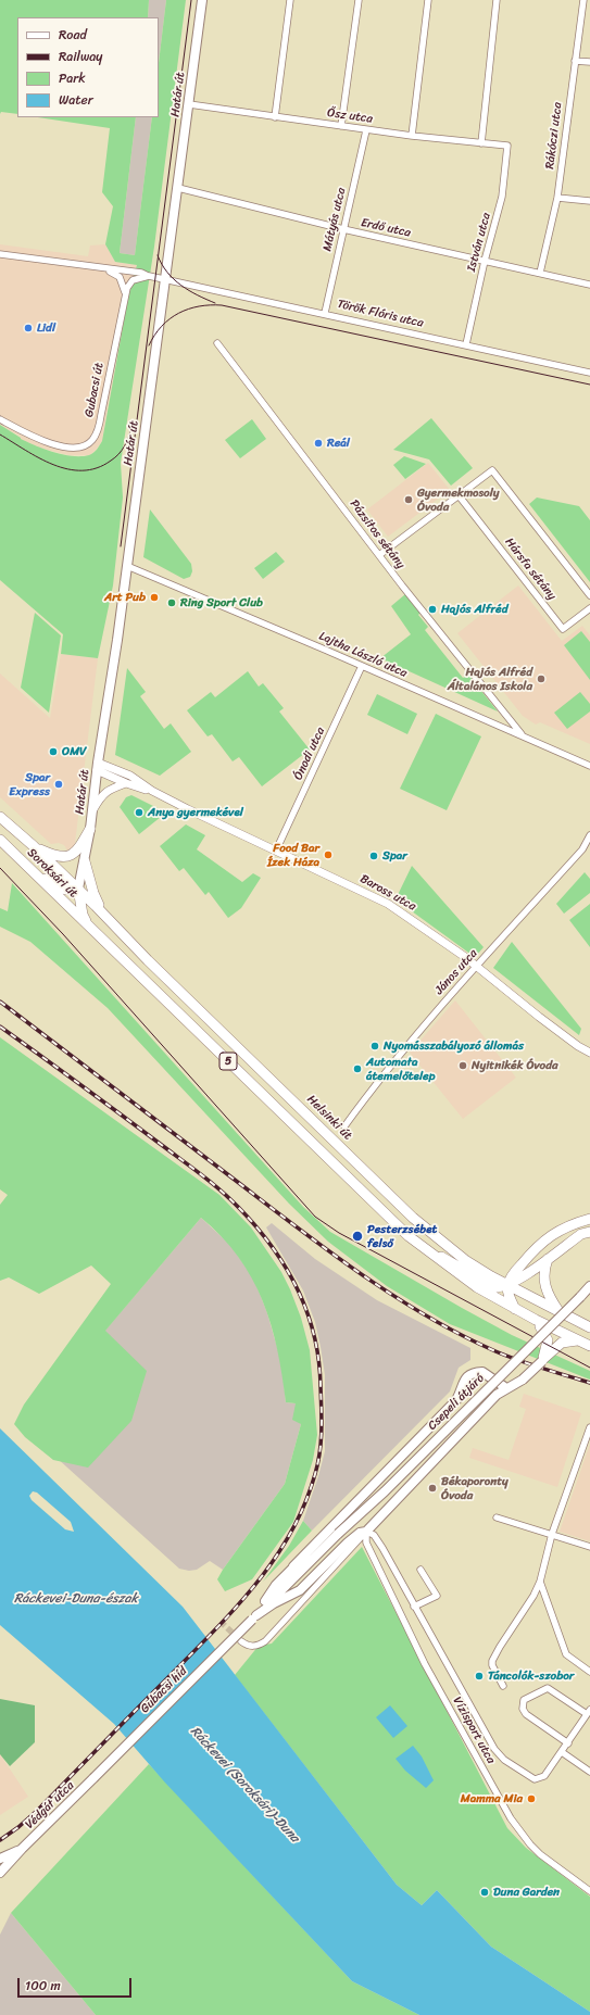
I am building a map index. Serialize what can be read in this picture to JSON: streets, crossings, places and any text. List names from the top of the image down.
{
  "streets": {
    "main road": [
      "Határ út",
      "Soroksári út",
      "5",
      "Helsinki út",
      "Csepeli átjáró",
      "Gubacsi híd",
      "Védgát utca"
    ],
    "street": [
      "Ősz utca",
      "Rákóczi utca",
      "Mátyás utca",
      "Erdő utca",
      "István utca",
      "Török Flóris utca",
      "Gubacsi út",
      "Pázsitos sétány",
      "Hársfa sétány",
      "Lajtha László utca",
      "Ónodi utca",
      "Baross utca",
      "János utca",
      "Vízisport utca"
    ]
  },
  "crossings": [
    ["Határ út", "Ősz utca"],
    ["Határ út", "Erdő utca"],
    ["Határ út", "Török Flóris utca"],
    ["Határ út", "Lajtha László utca"],
    ["Határ út", "Soroksári út"],
    ["Határ út", "Baross utca"],
    ["Határ út", "Helsinki út"],
    ["Ősz utca", "Mátyás utca"],
    ["Ősz utca", "István utca"],
    ["Rákóczi utca", "Erdő utca"],
    ["Mátyás utca", "Erdő utca"],
    ["Mátyás utca", "Török Flóris utca"],
    ["Erdő utca", "István utca"],
    ["István utca", "Török Flóris utca"],
    ["Pázsitos sétány", "Lajtha László utca"],
    ["Lajtha László utca", "Ónodi utca"],
    ["Ónodi utca", "Baross utca"],
    ["Soroksári út", "5"],
    ["Soroksári út", "Helsinki út"],
    ["Baross utca", "János utca"],
    ["Csepeli átjáró", "Gubacsi híd"],
    ["Gubacsi híd", "Védgát utca"]
  ],
  "water": ["Ráckevei-Duna-észak", "Ráckevei (Soroksári)-Duna"],
  "places": [
    "Lidl",
    "Reál",
    "Gyermekmosoly Óvoda",
    "Art Pub",
    "Ring Sport Club",
    "Hajós Alfréd",
    "Hajós Alfréd Általános Iskola",
    "OMV",
    "Spar Express",
    "Anya gyermekével",
    "Food Bar Ízek Háza",
    "Spar",
    "Nyomásszabályozó állomás",
    "Nyitnikék Óvoda",
    "Automata átemelőtelep",
    "Pesterzsébet felső",
    "Békaporonty Óvoda",
    "Táncolók-szobor",
    "Mamma Mia",
    "Duna Garden"
  ],
  "legend": [
    "Road",
    "Railway",
    "Park",
    "Water"
  ],
  "scale_bar": "100 m"
}
